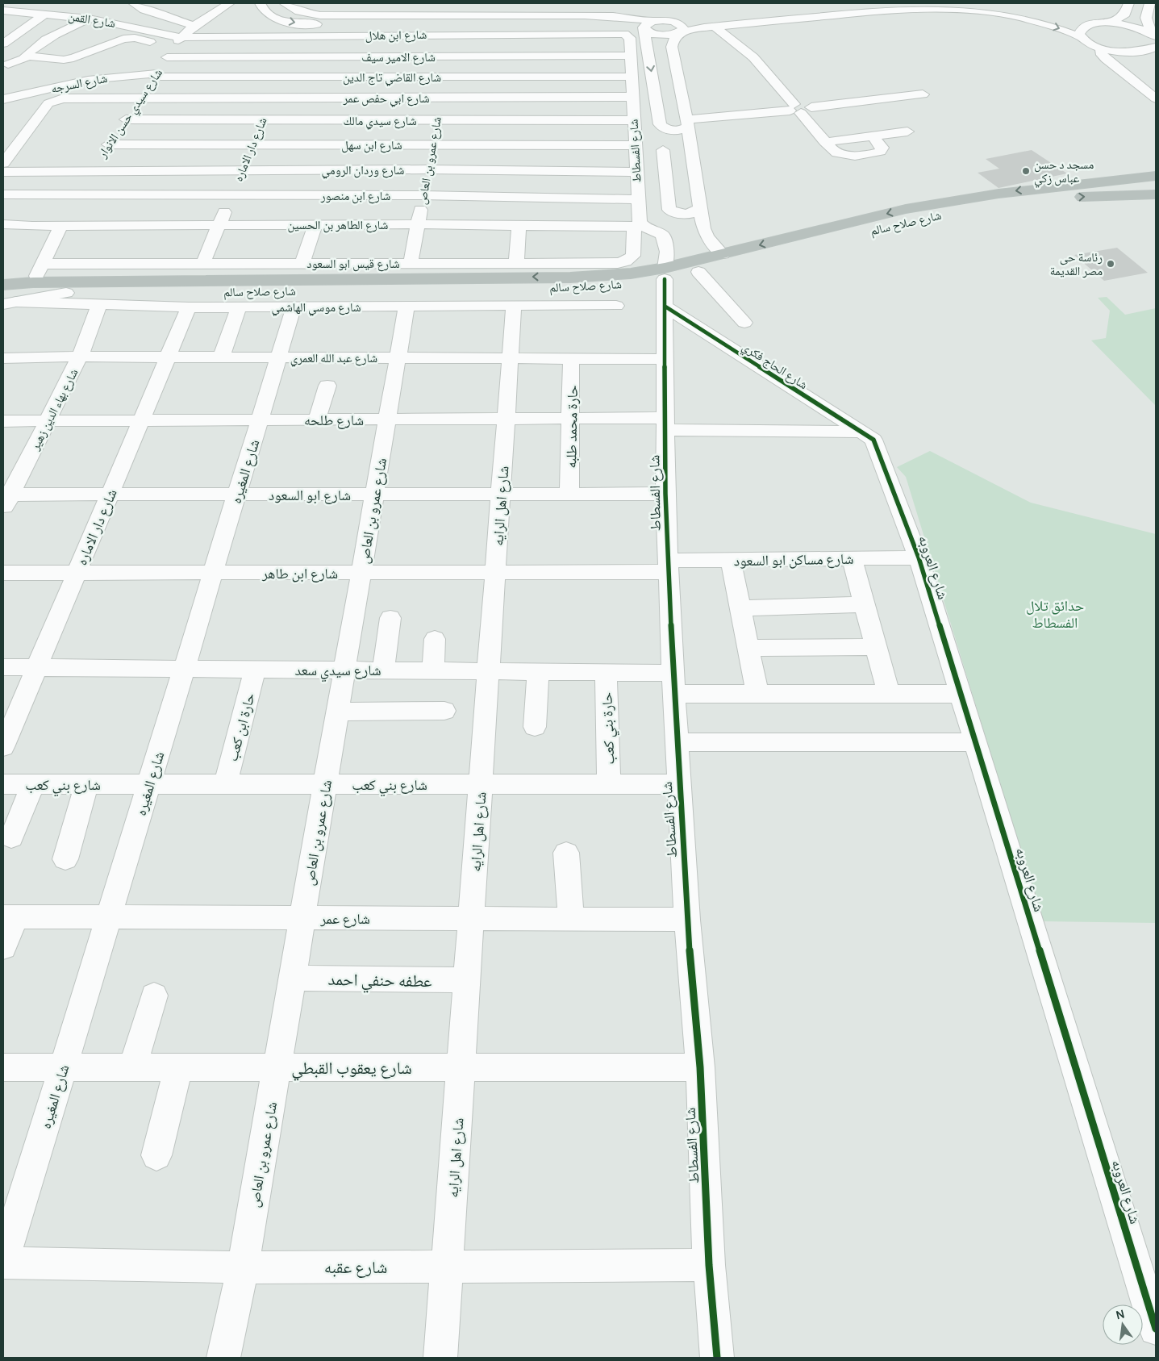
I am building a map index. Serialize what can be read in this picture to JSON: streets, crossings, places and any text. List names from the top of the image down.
{
  "streets": {
    "highway": ["شارع صلاح سالم"],
    "street": [
      "شارع القمن",
      "شارع ابن هلال",
      "شارع الامير سيف",
      "شارع القاضي تاج الدين",
      "شارع السرجه",
      "شارع ابي حفص عمر",
      "شارع سيدي حسن الانوار",
      "شارع سيدي مالك",
      "شارع ابن سهل",
      "شارع دار الاماره",
      "شارع الفسطاط",
      "شارع عمرو بن العاص",
      "شارع وردان الرومي",
      "شارع ابن منصور",
      "شارع الطاهر بن الحسين",
      "شارع قيس ابو السعود",
      "شارع موسي الهاشمي",
      "شارع عبد الله العمري",
      "شارع الحاج فكري",
      "شارع بهاء الدين زهير",
      "شارع طلحه",
      "حارة محمد طلبه",
      "شارع المغيره",
      "شارع ابو السعود",
      "شارع اهل الرايه",
      "شارع مساكن ابو السعود",
      "شارع العروبه",
      "شارع ابن طاهر",
      "شارع سيدي سعد",
      "حارة ابن كعب",
      "حارة بني كعب",
      "شارع بني كعب",
      "شارع عمر",
      "عطفه حنفي احمد",
      "شارع يعقوب القبطي",
      "شارع عقبه"
    ]
  },
  "crossings": [
    ["شارع القمن", "شارع ابن هلال"],
    ["شارع القمن", "شارع سيدي حسن الانوار"],
    ["شارع ابن هلال", "شارع سيدي حسن الانوار"],
    ["شارع ابن هلال", "شارع دار الاماره"],
    ["شارع ابن هلال", "شارع الفسطاط"],
    ["شارع ابن هلال", "شارع عمرو بن العاص"],
    ["شارع الامير سيف", "شارع سيدي حسن الانوار"],
    ["شارع الامير سيف", "شارع دار الاماره"],
    ["شارع الامير سيف", "شارع الفسطاط"],
    ["شارع الامير سيف", "شارع عمرو بن العاص"],
    ["شارع القاضي تاج الدين", "شارع السرجه"],
    ["شارع القاضي تاج الدين", "شارع سيدي حسن الانوار"],
    ["شارع القاضي تاج الدين", "شارع دار الاماره"],
    ["شارع القاضي تاج الدين", "شارع الفسطاط"],
    ["شارع القاضي تاج الدين", "شارع عمرو بن العاص"],
    ["شارع السرجه", "شارع سيدي حسن الانوار"],
    ["شارع ابي حفص عمر", "شارع سيدي حسن الانوار"],
    ["شارع ابي حفص عمر", "شارع دار الاماره"],
    ["شارع ابي حفص عمر", "شارع الفسطاط"],
    ["شارع ابي حفص عمر", "شارع عمرو بن العاص"],
    ["شارع سيدي حسن الانوار", "شارع سيدي مالك"],
    ["شارع سيدي حسن الانوار", "شارع ابن سهل"],
    ["شارع سيدي حسن الانوار", "شارع وردان الرومي"],
    ["شارع سيدي حسن الانوار", "شارع ابن منصور"],
    ["شارع سيدي مالك", "شارع دار الاماره"],
    ["شارع سيدي مالك", "شارع الفسطاط"],
    ["شارع سيدي مالك", "شارع عمرو بن العاص"],
    ["شارع ابن سهل", "شارع دار الاماره"],
    ["شارع ابن سهل", "شارع الفسطاط"],
    ["شارع ابن سهل", "شارع عمرو بن العاص"],
    ["شارع ابن سهل", "شارع وردان الرومي"],
    ["شارع دار الاماره", "شارع وردان الرومي"],
    ["شارع دار الاماره", "شارع ابن منصور"],
    ["شارع دار الاماره", "شارع الطاهر بن الحسين"],
    ["شارع دار الاماره", "شارع قيس ابو السعود"],
    ["شارع دار الاماره", "شارع موسي الهاشمي"],
    ["شارع دار الاماره", "شارع عبد الله العمري"],
    ["شارع دار الاماره", "شارع طلحه"],
    ["شارع دار الاماره", "شارع ابو السعود"],
    ["شارع دار الاماره", "شارع ابن طاهر"],
    ["شارع دار الاماره", "شارع سيدي سعد"],
    ["شارع الفسطاط", "شارع وردان الرومي"],
    ["شارع الفسطاط", "شارع ابن منصور"],
    ["شارع الفسطاط", "شارع صلاح سالم"],
    ["شارع الفسطاط", "شارع الطاهر بن الحسين"],
    ["شارع الفسطاط", "شارع قيس ابو السعود"],
    ["شارع الفسطاط", "شارع عبد الله العمري"],
    ["شارع الفسطاط", "شارع الحاج فكري"],
    ["شارع الفسطاط", "شارع طلحه"],
    ["شارع الفسطاط", "شارع ابو السعود"],
    ["شارع الفسطاط", "شارع مساكن ابو السعود"],
    ["شارع الفسطاط", "شارع ابن طاهر"],
    ["شارع الفسطاط", "شارع سيدي سعد"],
    ["شارع الفسطاط", "شارع بني كعب"],
    ["شارع الفسطاط", "شارع عمر"],
    ["شارع الفسطاط", "شارع يعقوب القبطي"],
    ["شارع الفسطاط", "شارع عقبه"],
    ["شارع عمرو بن العاص", "شارع وردان الرومي"],
    ["شارع عمرو بن العاص", "شارع ابن منصور"],
    ["شارع عمرو بن العاص", "شارع الطاهر بن الحسين"],
    ["شارع عمرو بن العاص", "شارع قيس ابو السعود"],
    ["شارع عمرو بن العاص", "شارع موسي الهاشمي"],
    ["شارع عمرو بن العاص", "شارع عبد الله العمري"],
    ["شارع عمرو بن العاص", "شارع طلحه"],
    ["شارع عمرو بن العاص", "شارع ابو السعود"],
    ["شارع عمرو بن العاص", "شارع ابن طاهر"],
    ["شارع عمرو بن العاص", "شارع سيدي سعد"],
    ["شارع عمرو بن العاص", "شارع بني كعب"],
    ["شارع عمرو بن العاص", "شارع عمر"],
    ["شارع عمرو بن العاص", "عطفه حنفي احمد"],
    ["شارع عمرو بن العاص", "شارع يعقوب القبطي"],
    ["شارع عمرو بن العاص", "شارع عقبه"],
    ["شارع صلاح سالم", "شارع موسي الهاشمي"],
    ["شارع صلاح سالم", "شارع الحاج فكري"],
    ["شارع الطاهر بن الحسين", "شارع قيس ابو السعود"],
    ["شارع موسي الهاشمي", "شارع بهاء الدين زهير"],
    ["شارع موسي الهاشمي", "شارع المغيره"],
    ["شارع موسي الهاشمي", "شارع اهل الرايه"],
    ["شارع عبد الله العمري", "شارع بهاء الدين زهير"],
    ["شارع عبد الله العمري", "حارة محمد طلبه"],
    ["شارع عبد الله العمري", "شارع المغيره"],
    ["شارع عبد الله العمري", "شارع اهل الرايه"],
    ["شارع الحاج فكري", "شارع العروبه"],
    ["شارع بهاء الدين زهير", "شارع طلحه"],
    ["شارع بهاء الدين زهير", "شارع ابو السعود"],
    ["شارع طلحه", "حارة محمد طلبه"],
    ["شارع طلحه", "شارع المغيره"],
    ["شارع طلحه", "شارع اهل الرايه"],
    ["حارة محمد طلبه", "شارع ابو السعود"],
    ["شارع المغيره", "شارع ابو السعود"],
    ["شارع المغيره", "شارع ابن طاهر"],
    ["شارع المغيره", "شارع سيدي سعد"],
    ["شارع المغيره", "شارع بني كعب"],
    ["شارع المغيره", "شارع عمر"],
    ["شارع المغيره", "شارع يعقوب القبطي"],
    ["شارع ابو السعود", "شارع اهل الرايه"],
    ["شارع اهل الرايه", "شارع ابن طاهر"],
    ["شارع اهل الرايه", "شارع سيدي سعد"],
    ["شارع اهل الرايه", "شارع بني كعب"],
    ["شارع اهل الرايه", "شارع عمر"],
    ["شارع اهل الرايه", "عطفه حنفي احمد"],
    ["شارع اهل الرايه", "شارع يعقوب القبطي"],
    ["شارع اهل الرايه", "شارع عقبه"],
    ["شارع مساكن ابو السعود", "شارع العروبه"],
    ["شارع مساكن ابو السعود", "شارع ابن طاهر"],
    ["شارع العروبه", "شارع سيدي سعد"],
    ["شارع سيدي سعد", "حارة ابن كعب"],
    ["شارع سيدي سعد", "حارة بني كعب"],
    ["حارة ابن كعب", "شارع بني كعب"],
    ["حارة بني كعب", "شارع بني كعب"]
  ],
  "parks": ["حدائق تلال الفسطاط"],
  "places": ["مسجد د حسن عباس زكي", "رئاسة حى مصر القديمة"],
  "north": "top"
}
